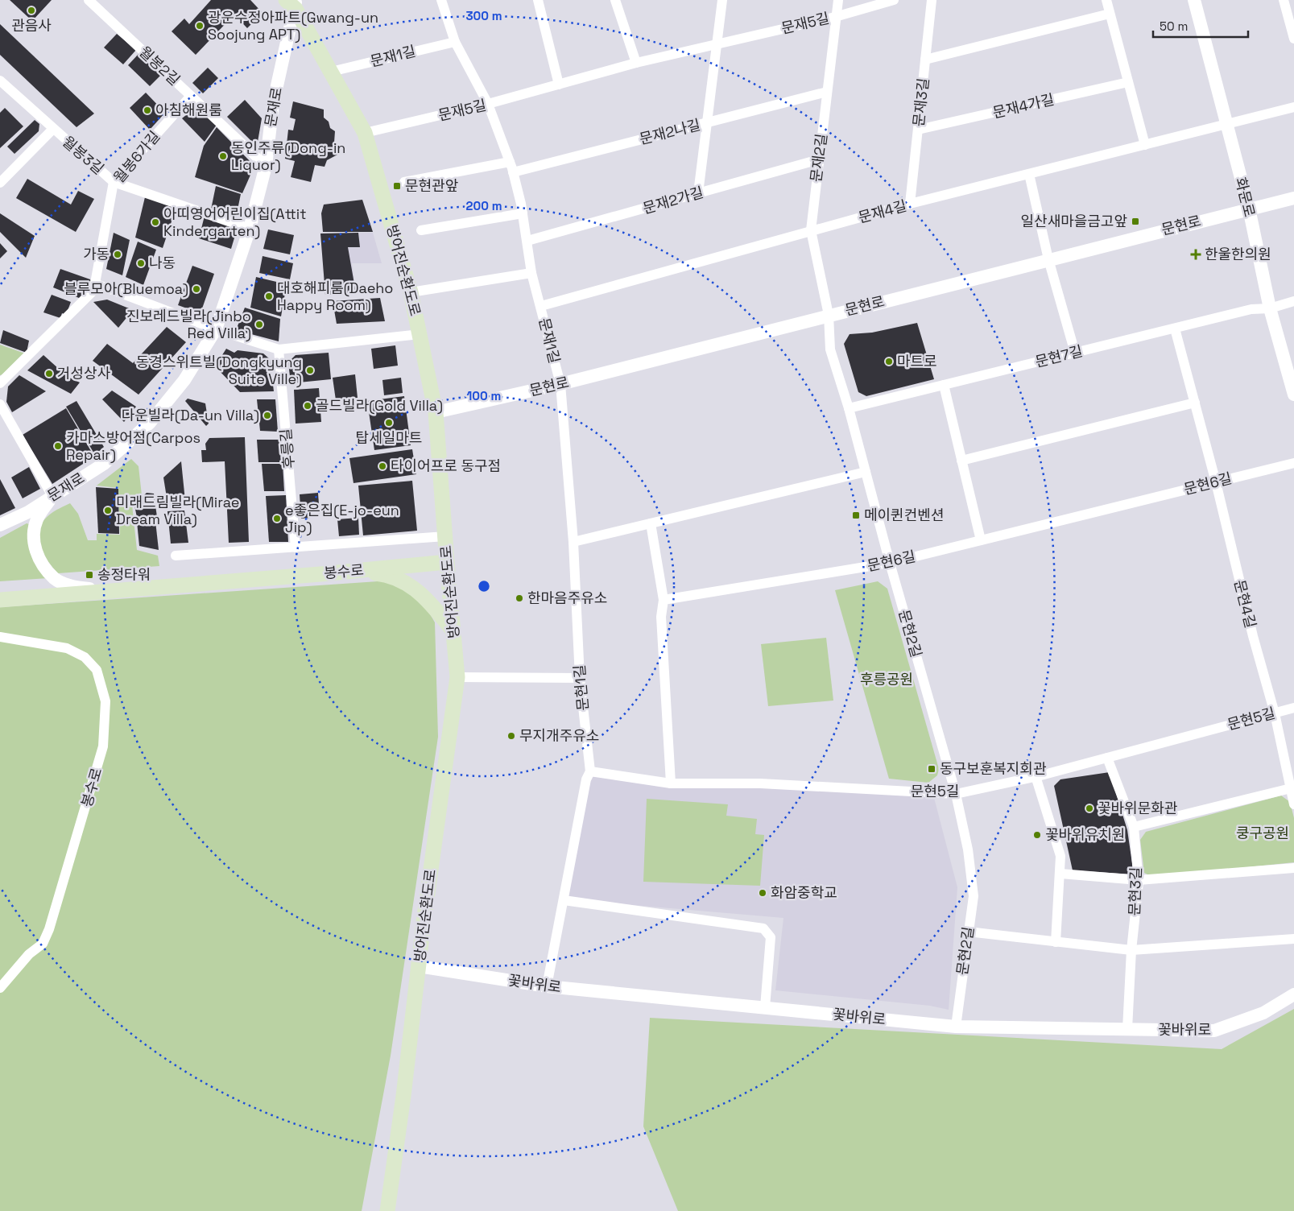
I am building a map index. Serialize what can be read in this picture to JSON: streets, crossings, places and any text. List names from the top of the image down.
{
  "streets": {
    "main road": ["방어진순환도로", "봉수로"],
    "street": [
      "문재5길",
      "문재1길",
      "월봉2길",
      "문재3길",
      "문재4가길",
      "문재로",
      "문재2나길",
      "월봉3길",
      "월봉6가길",
      "문재2길",
      "화문로",
      "문재2가길",
      "문재4길",
      "문현로",
      "문현7길",
      "후릉길",
      "문현6길",
      "문현4길",
      "문현2길",
      "문현1길",
      "문현5길",
      "문현3길",
      "꽃바위로"
    ]
  },
  "crossings": [
    ["문재5길", "문재1길"],
    ["문재5길", "문재2길"],
    ["문재5길", "방어진순환도로"],
    ["문재1길", "문재2나길"],
    ["문재1길", "문재2가길"],
    ["문재1길", "문재4길"],
    ["문재1길", "문현로"],
    ["문재1길", "방어진순환도로"],
    ["문재1길", "문현1길"],
    ["월봉2길", "문재로"],
    ["월봉2길", "월봉6가길"],
    ["문재3길", "문재4가길"],
    ["문재3길", "문재4길"],
    ["문재로", "월봉3길"],
    ["문재로", "방어진순환도로"],
    ["문재2나길", "문재2길"],
    ["월봉3길", "월봉6가길"],
    ["문재2길", "문재2가길"],
    ["문재2길", "문재4길"],
    ["문재2길", "문현로"],
    ["문재2길", "문현2길"],
    ["화문로", "문재4길"],
    ["화문로", "문현로"],
    ["화문로", "문현7길"],
    ["문현로", "방어진순환도로"],
    ["문현로", "문현2길"],
    ["문현로", "문현1길"],
    ["방어진순환도로", "봉수로"],
    ["방어진순환도로", "꽃바위로"],
    ["문현7길", "문현4길"],
    ["문현7길", "문현2길"],
    ["문현6길", "문현4길"],
    ["문현6길", "문현2길"],
    ["문현4길", "문현5길"],
    ["문현2길", "문현5길"],
    ["문현2길", "꽃바위로"],
    ["문현1길", "문현5길"],
    ["문현1길", "꽃바위로"],
    ["문현5길", "문현3길"],
    ["문현3길", "꽃바위로"]
  ],
  "parks": ["후릉공원", "쿵구공원"],
  "places": {
    "other": [
      "관음사",
      "광운수정아파트(Gwang-un Soojung APT)",
      "아침해원룸",
      "동인주류(Dong-in Liquor)",
      "아띠영어어린이집(Attit Kindergarten)",
      "가동",
      "나동",
      "블루모아(Bluemoa)",
      "대호해피룸(Daeho Happy Room)",
      "진보레드빌라(Jinbo Red Villa)",
      "마트로",
      "동경스위트빌(Dongkyung Suite Ville)",
      "거성상사",
      "골드빌라(Gold Villa)",
      "다운빌라(Da-un Villa)",
      "탑세일마트",
      "카마스방어점(Carpos Repair)",
      "타이어프로 동구점",
      "미래드림빌라(Mirae Dream Villa)",
      "e좋은집(E-jo-eun Jip)",
      "한마음주유소",
      "무지개주유소",
      "꽃바위문화관",
      "꽃바위유치원",
      "화암중학교"
    ],
    "transit": [
      "문현관앞",
      "일산새마을금고앞",
      "메이퀸컨벤션",
      "송정타워",
      "동구보훈복지회관"
    ],
    "health": ["한울한의원"]
  },
  "scale_bar": "50 m",
  "rings": ["300 m", "200 m", "100 m"]
}
